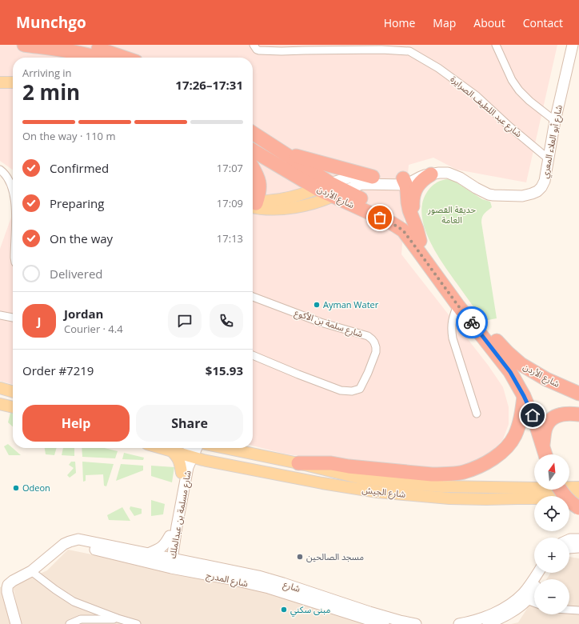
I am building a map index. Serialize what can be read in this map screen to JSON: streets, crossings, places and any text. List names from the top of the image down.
{
  "streets": {
    "highway": ["شارع الأردن"],
    "main road": [
      "شارع أبو العلاء المعري",
      "شارع الجيش",
      "شارع مسلمة بن عبدالملك",
      "شارع المدرج"
    ],
    "street": ["شارع عبد اللطيف الصرايرة", "شارع سلمة بن الأكوع"]
  },
  "crossings": [
    ["شارع عبد اللطيف الصرايرة", "شارع أبو العلاء المعري"],
    ["شارع أبو العلاء المعري", "شارع الأردن"],
    ["شارع الجيش", "شارع مسلمة بن عبدالملك"],
    ["شارع مسلمة بن عبدالملك", "شارع المدرج"]
  ],
  "parks": ["حديقة القصور العامة"],
  "places": [
    "Ayman Water",
    "Odeon",
    "مسجد الصالحين",
    "مبنى سكني"
  ],
  "north": "top",
  "page": {
    "header": "Munchgo",
    "nav": [
      "Home",
      "Map",
      "About",
      "Contact"
    ],
    "heading": ["2 min", "Arriving in", "17:26–17:31"],
    "panel": [
      "Jordan",
      "Courier · 4.4",
      "Order #7219",
      "$15.93"
    ],
    "bar": "On the way · 110 m",
    "list": [
      ["Confirmed", "17:07"],
      ["Preparing", "17:09"],
      ["On the way", "17:13"],
      "Delivered"
    ],
    "round": "J",
    "buttons": ["Help", "Share"],
    "map_buttons": ["+", "−"]
  }
}
